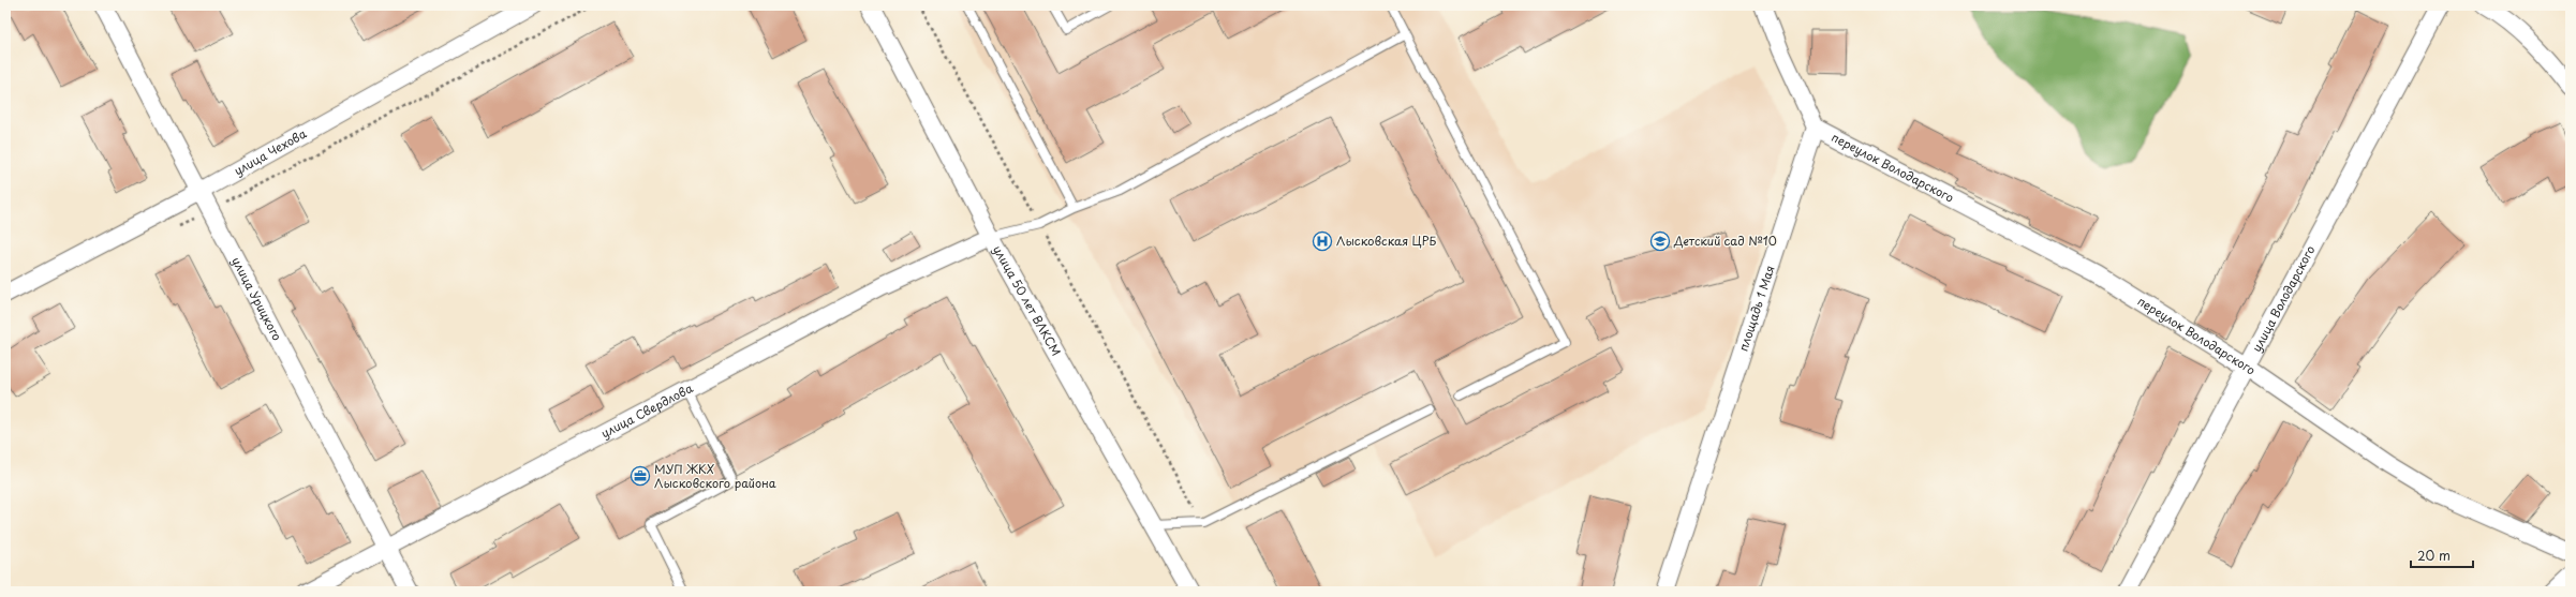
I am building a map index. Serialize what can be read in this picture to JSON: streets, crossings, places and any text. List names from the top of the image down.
{
  "streets": {
    "street": [
      "улица Чехова",
      "переулок Володарского",
      "улица Урицкого",
      "улица Володарского",
      "улица 50 лет ВЛКСМ",
      "площадь 1 Мая",
      "улица Свердлова"
    ]
  },
  "crossings": [
    ["улица Чехова", "улица Урицкого"],
    ["переулок Володарского", "улица Володарского"],
    ["переулок Володарского", "площадь 1 Мая"],
    ["улица Урицкого", "улица Свердлова"],
    ["улица 50 лет ВЛКСМ", "улица Свердлова"]
  ],
  "places": {
    "hospital": ["Лысковская ЦРБ"],
    "school or university": ["Детский сад №10"],
    "office": ["МУП ЖКХ Лысковского района"]
  },
  "scale_bar": "20 m"
}
